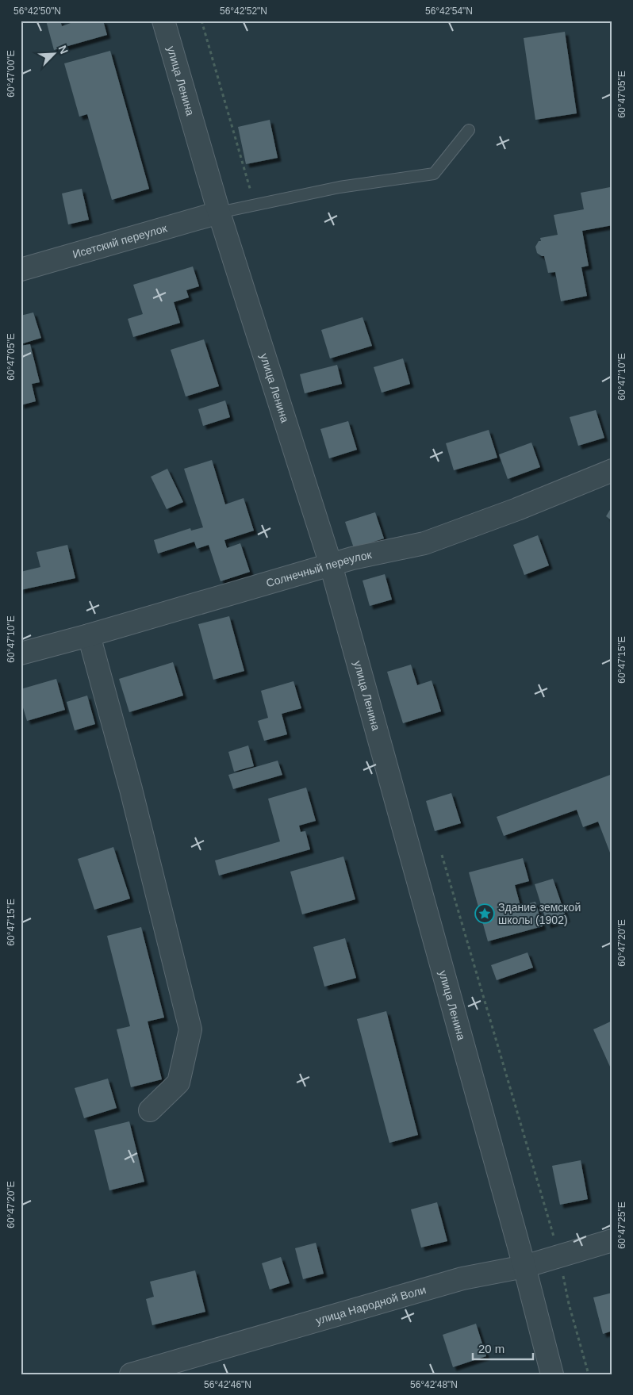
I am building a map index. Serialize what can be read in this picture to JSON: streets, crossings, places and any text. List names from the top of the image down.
{
  "streets": {
    "street": [
      "улица Ленина",
      "Исетский переулок",
      "Солнечный переулок",
      "улица Народной Воли"
    ]
  },
  "crossings": [
    ["улица Ленина", "Исетский переулок"],
    ["улица Ленина", "Солнечный переулок"],
    ["улица Ленина", "улица Народной Воли"]
  ],
  "places": {
    "place": ["Здание земской школы (1902)"]
  },
  "scale_bar": "20 m",
  "north": "top right",
  "coordinates": [
    "56°42'50\"N",
    "56°42'52\"N",
    "56°42'54\"N",
    "60°47'00\"E",
    "60°47'05\"E",
    "60°47'10\"E",
    "60°47'15\"E",
    "60°47'20\"E",
    "60°47'25\"E",
    "56°42'46\"N",
    "56°42'48\"N"
  ]
}
